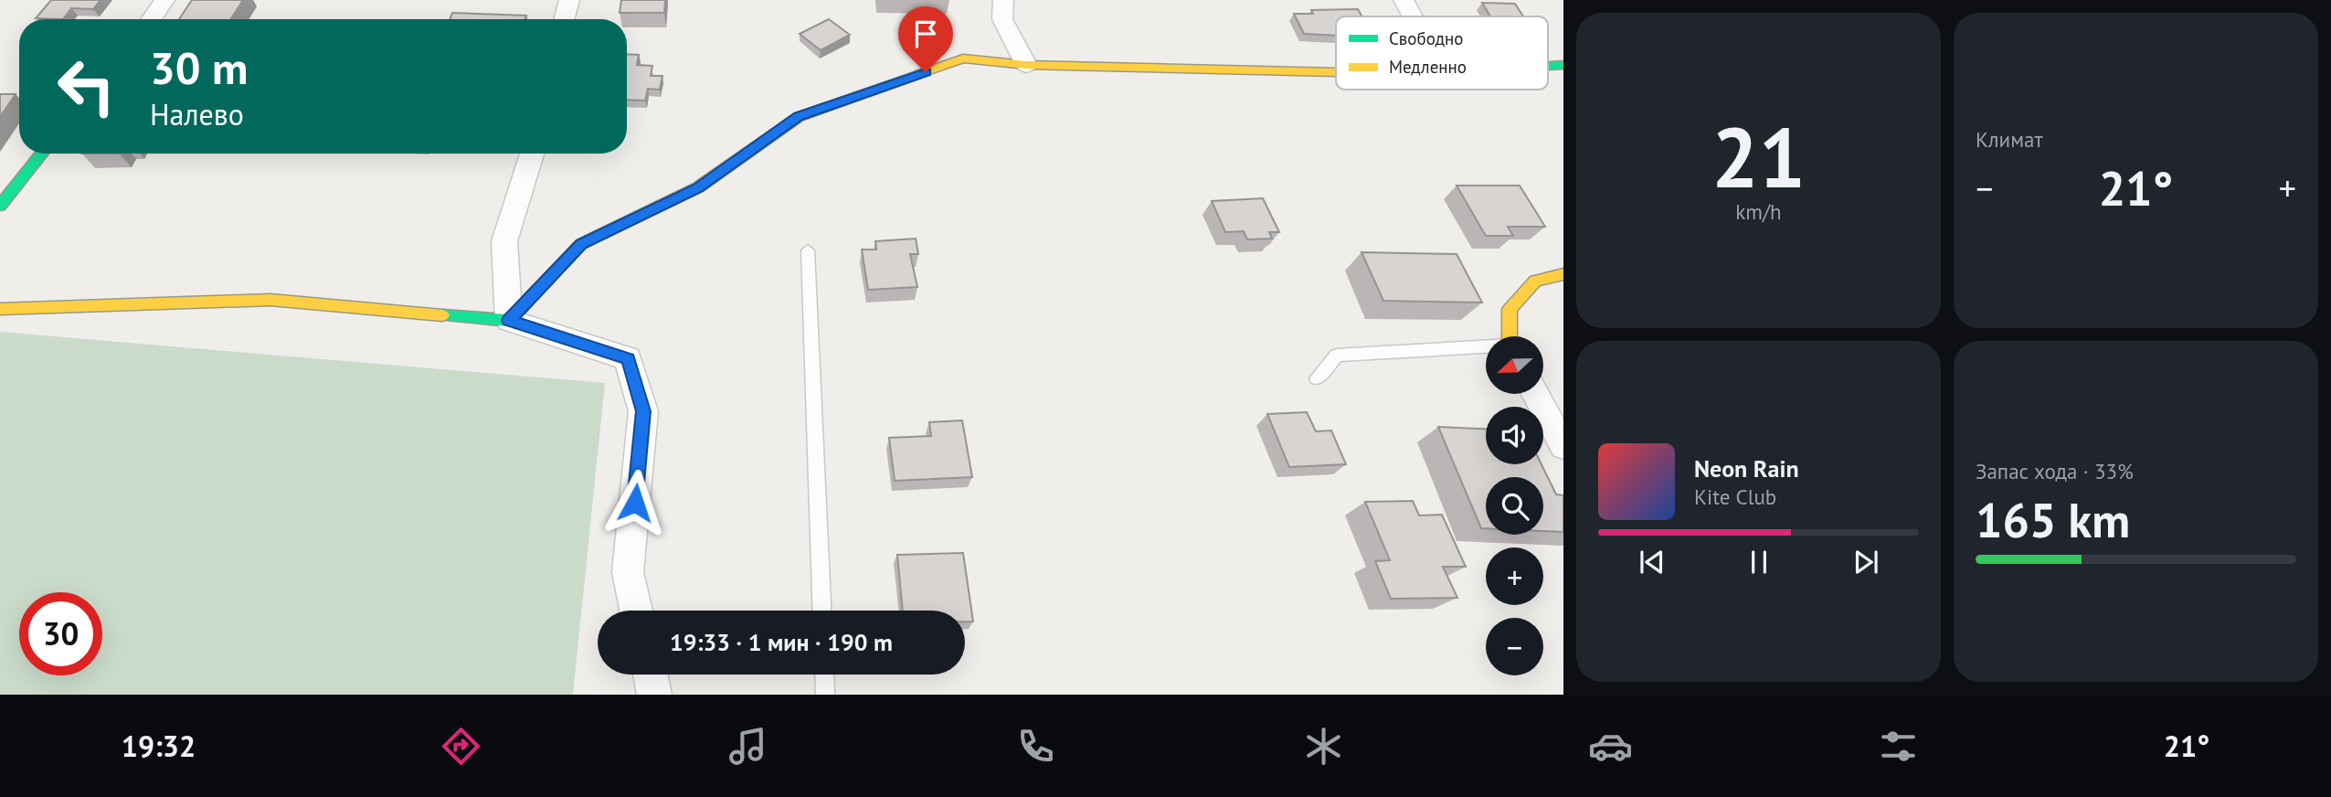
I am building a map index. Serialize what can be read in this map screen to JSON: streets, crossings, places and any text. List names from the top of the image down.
{
  "legend": ["Свободно", "Медленно"],
  "north": "left",
  "page": {
    "tile": [
      ["21", "km/h"],
      "Климат",
      ["Запас хода · 33%", "165 km"]
    ],
    "turn": ["30 m", "Налево"],
    "heat": ["−", "21°", "+"],
    "map_buttons": ["+", "−"],
    "song": ["Neon Rain", "Kite Club"],
    "limit": "30",
    "trip": "19:33 · 1 мин · 190 m",
    "tabs": ["19:32", "21°"]
  }
}
